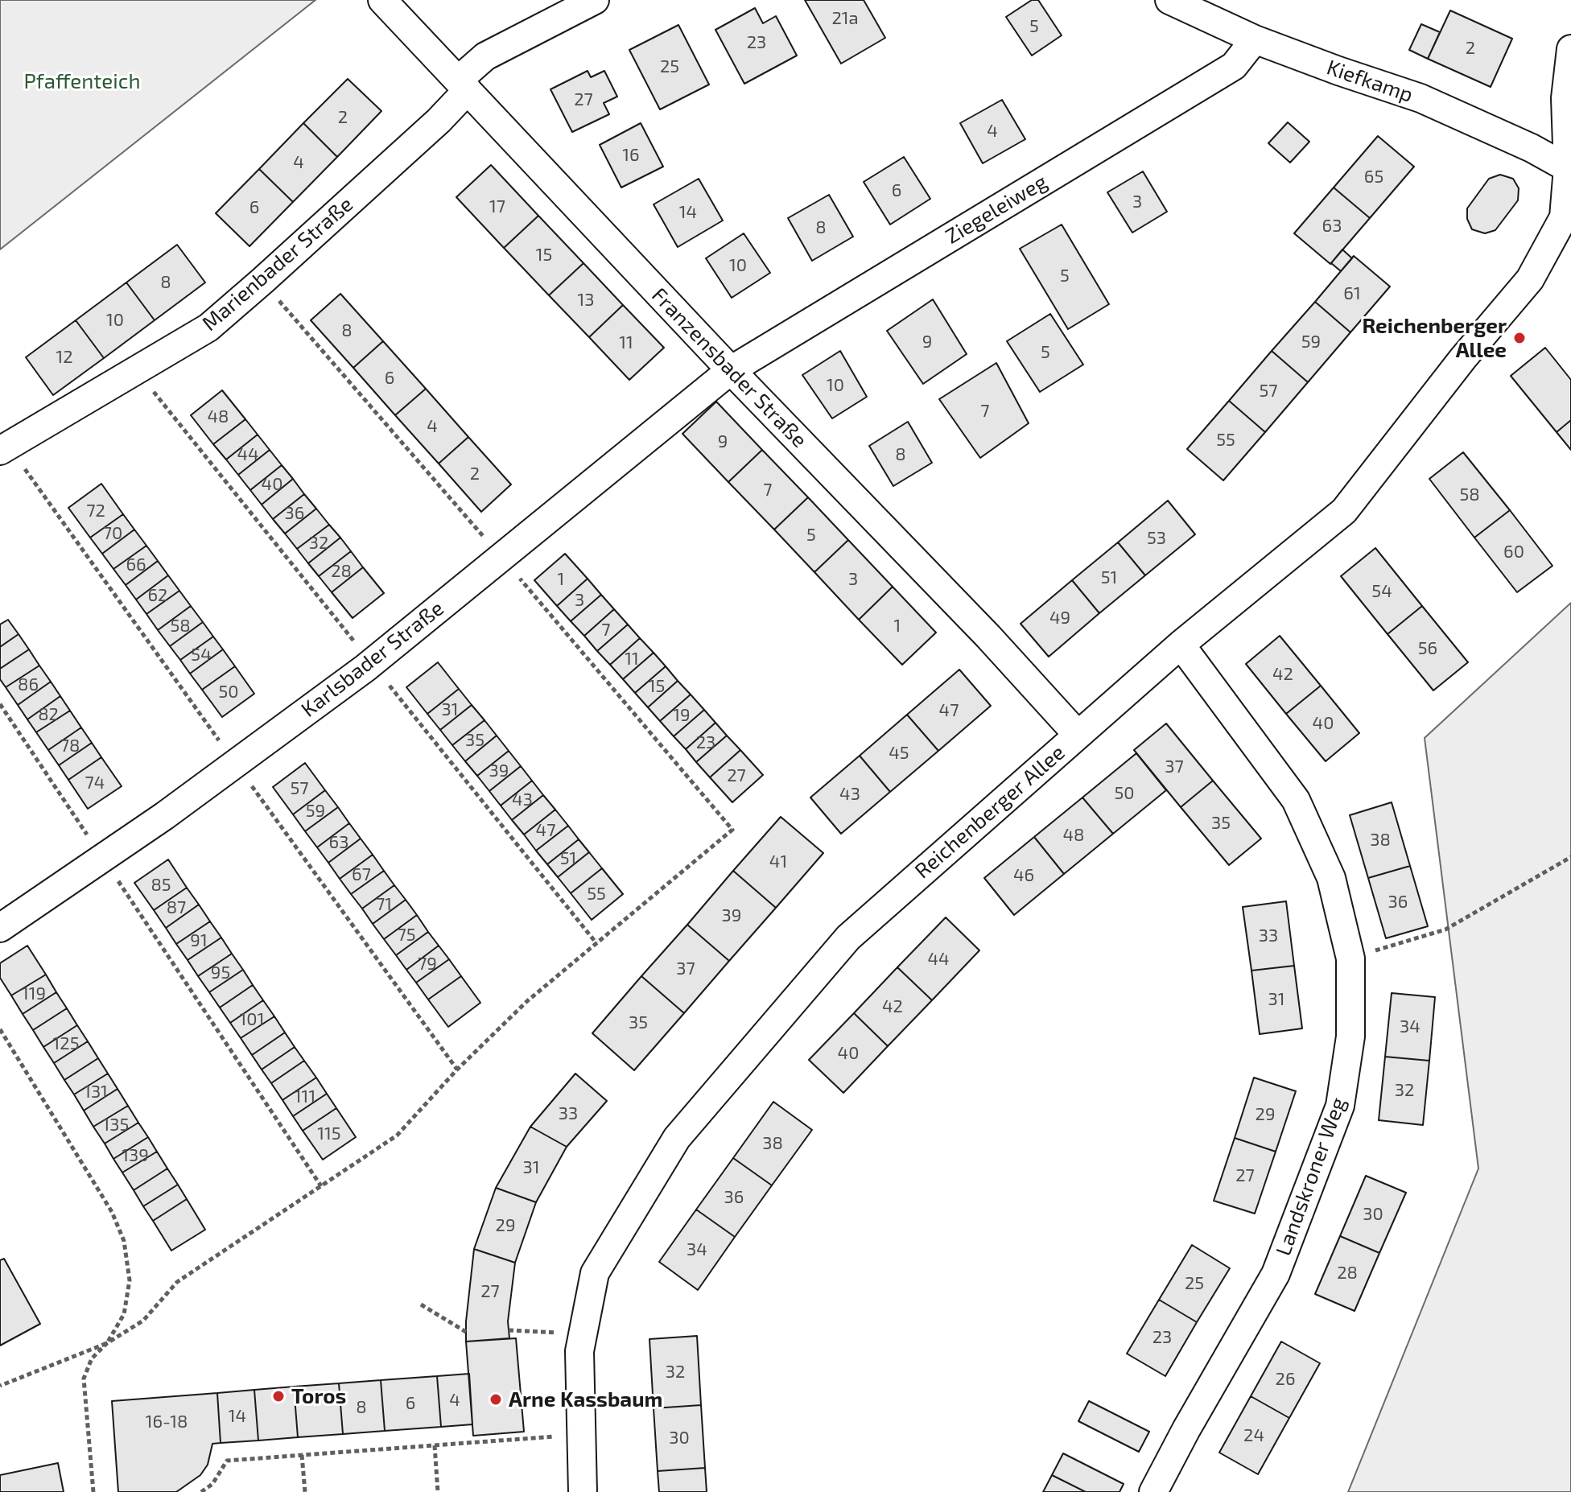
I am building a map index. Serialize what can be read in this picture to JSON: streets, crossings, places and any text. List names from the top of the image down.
{
  "streets": {
    "street": [
      "Kiefkamp",
      "Ziegeleiweg",
      "Marienbader Straße",
      "Franzensbader Straße",
      "Karlsbader Straße",
      "Reichenberger Allee",
      "Landskroner Weg"
    ]
  },
  "crossings": [
    ["Kiefkamp", "Ziegeleiweg"],
    ["Ziegeleiweg", "Franzensbader Straße"],
    ["Ziegeleiweg", "Karlsbader Straße"],
    ["Marienbader Straße", "Franzensbader Straße"],
    ["Franzensbader Straße", "Karlsbader Straße"],
    ["Franzensbader Straße", "Reichenberger Allee"],
    ["Reichenberger Allee", "Landskroner Weg"]
  ],
  "parks": ["Pfaffenteich"],
  "places": ["Reichenberger Allee", "Toros", "Arne Kassbaum"],
  "house_numbers": [
    "21a",
    "5",
    "23",
    "2",
    "25",
    "27",
    "2",
    "4",
    "16",
    "4",
    "65",
    "6",
    "3",
    "17",
    "6",
    "14",
    "63",
    "8",
    "15",
    "10",
    "5",
    "8",
    "61",
    "13",
    "10",
    "8",
    "9",
    "59",
    "11",
    "5",
    "12",
    "6",
    "10",
    "57",
    "7",
    "48",
    "4",
    "55",
    "9",
    "44",
    "8",
    "2",
    "40",
    "7",
    "58",
    "72",
    "36",
    "70",
    "5",
    "53",
    "32",
    "60",
    "66",
    "28",
    "51",
    "1",
    "3",
    "54",
    "62",
    "3",
    "49",
    "58",
    "1",
    "7",
    "56",
    "54",
    "11",
    "42",
    "86",
    "15",
    "50",
    "31",
    "47",
    "82",
    "19",
    "40",
    "35",
    "23",
    "78",
    "45",
    "37",
    "39",
    "27",
    "74",
    "57",
    "50",
    "43",
    "43",
    "59",
    "35",
    "47",
    "48",
    "38",
    "63",
    "51",
    "41",
    "67",
    "46",
    "85",
    "55",
    "36",
    "71",
    "87",
    "39",
    "75",
    "33",
    "91",
    "44",
    "79",
    "37",
    "95",
    "119",
    "31",
    "42",
    "101",
    "35",
    "34",
    "125",
    "40",
    "32",
    "131",
    "111",
    "33",
    "29",
    "135",
    "115",
    "38",
    "139",
    "31",
    "27",
    "36",
    "30",
    "29",
    "34",
    "28",
    "25",
    "27",
    "23",
    "32",
    "26",
    "4",
    "6",
    "8",
    "14",
    "16-18",
    "24",
    "30"
  ]
}
